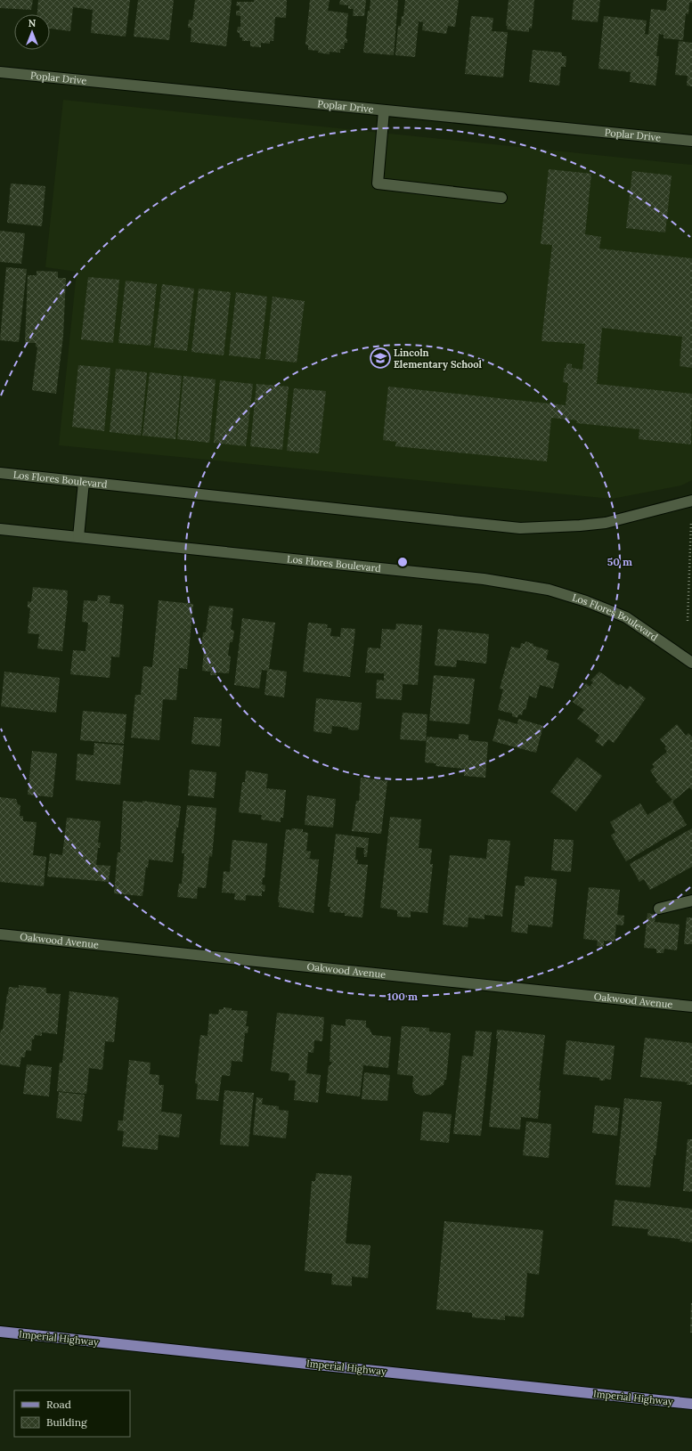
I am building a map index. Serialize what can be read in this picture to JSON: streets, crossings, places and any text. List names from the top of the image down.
{
  "streets": {
    "main road": ["Imperial Highway"],
    "street": ["Poplar Drive", "Los Flores Boulevard", "Oakwood Avenue"]
  },
  "places": {
    "school or university": ["Lincoln Elementary School"]
  },
  "legend": ["Road", "Building"],
  "north": "top",
  "rings": ["50 m", "100 m"]
}
